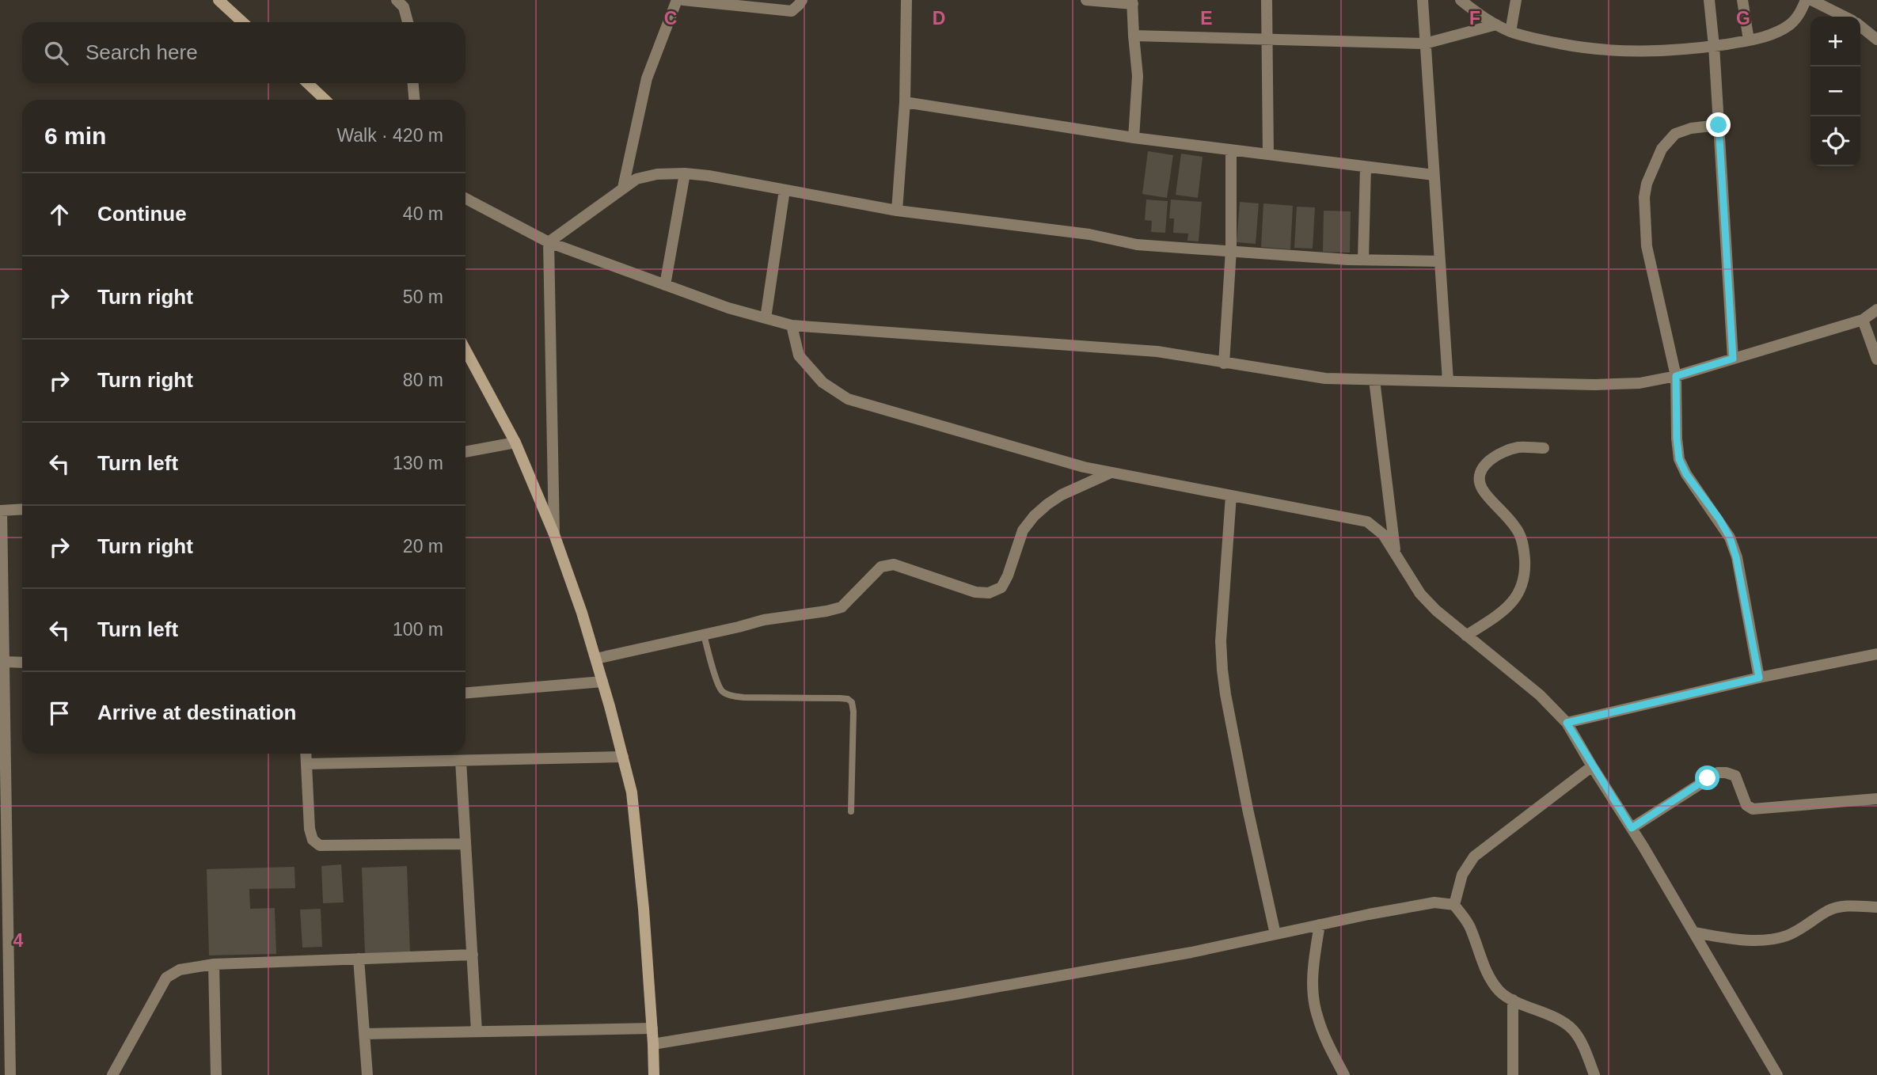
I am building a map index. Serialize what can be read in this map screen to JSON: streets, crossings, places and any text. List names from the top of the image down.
{
  "page": {
    "map_buttons": ["+", "−"],
    "search": "Search here",
    "heading": ["6 min", "Walk · 420 m"],
    "list": [
      ["Continue", "40 m"],
      ["Turn right", "50 m"],
      ["Turn right", "80 m"],
      ["Turn left", "130 m"],
      ["Turn right", "20 m"],
      ["Turn left", "100 m"],
      "Arrive at destination"
    ]
  },
  "grid": {
    "columns": [
      "C",
      "D",
      "E",
      "F",
      "G"
    ],
    "rows": ["4"]
  }
}
